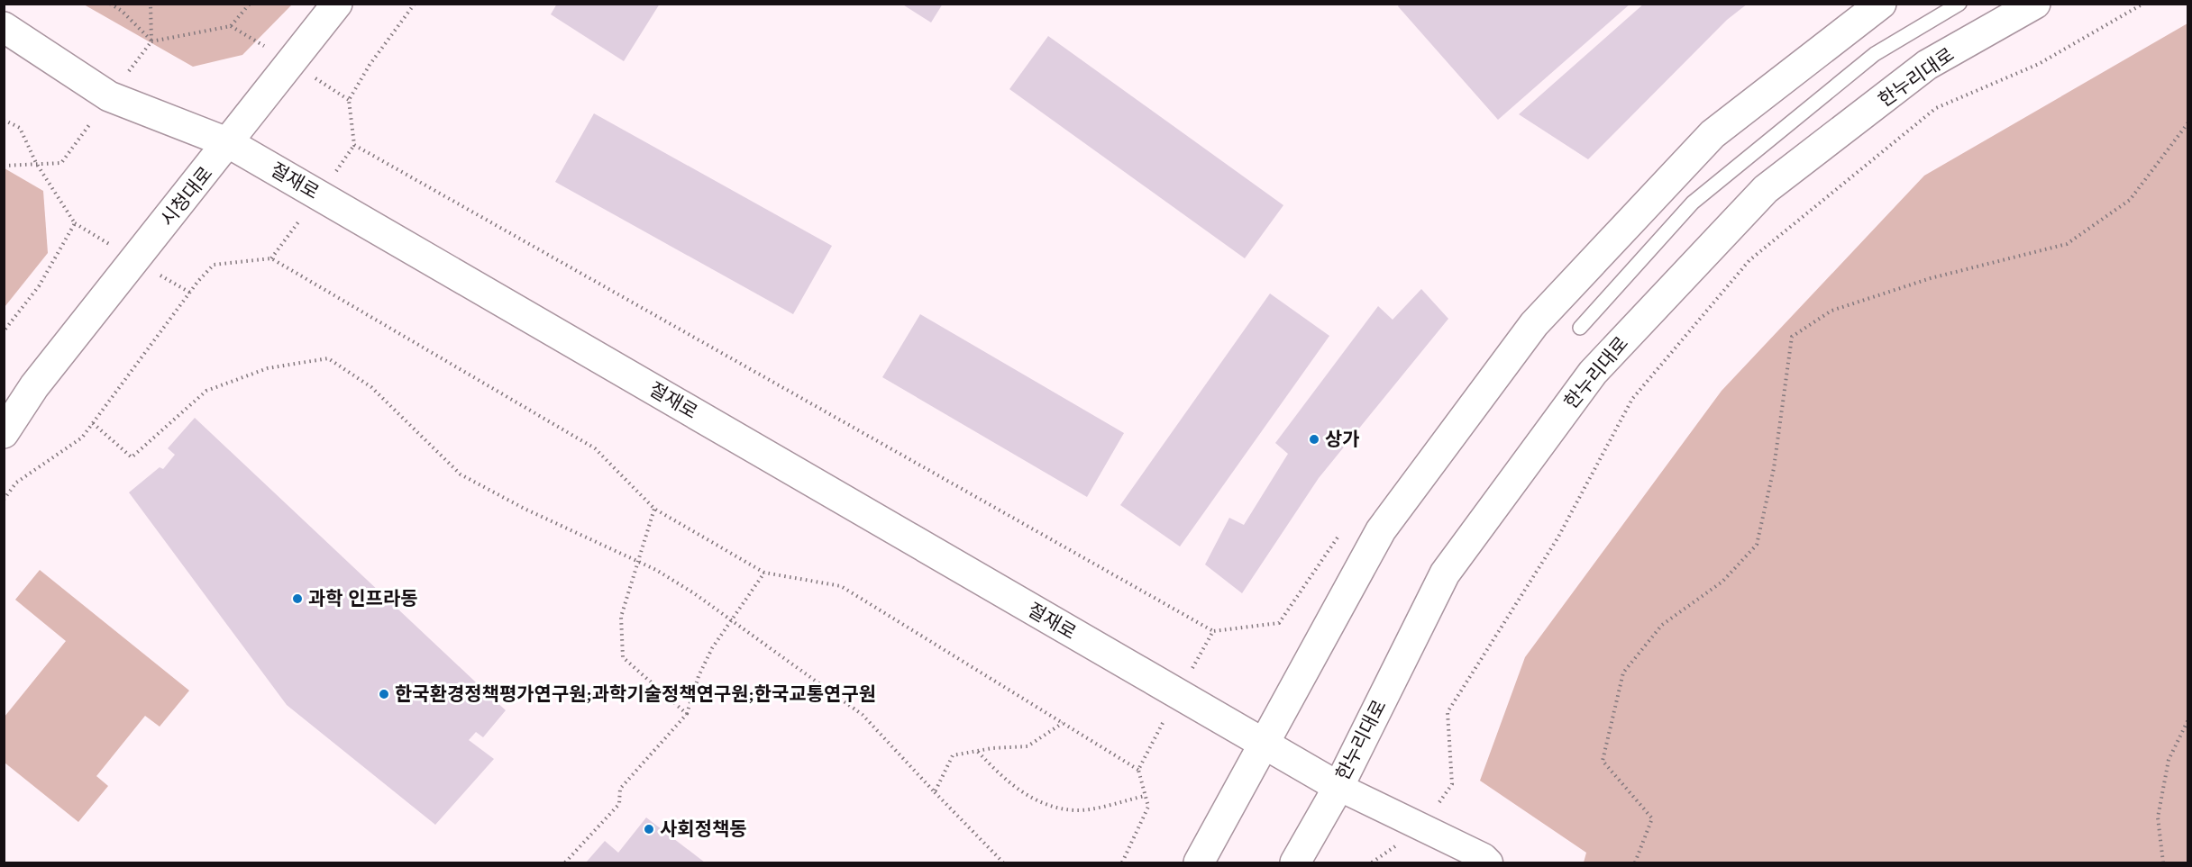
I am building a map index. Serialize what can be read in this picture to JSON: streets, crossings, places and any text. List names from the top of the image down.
{
  "streets": {
    "street": ["한누리대로", "절재로", "시청대로"]
  },
  "crossings": [
    ["한누리대로", "절재로"],
    ["절재로", "시청대로"]
  ],
  "places": [
    "상가",
    "과학 인프라동",
    "한국환경정책평가연구원;과학기술정책연구원;한국교통연구원",
    "사회정책동"
  ]
}
